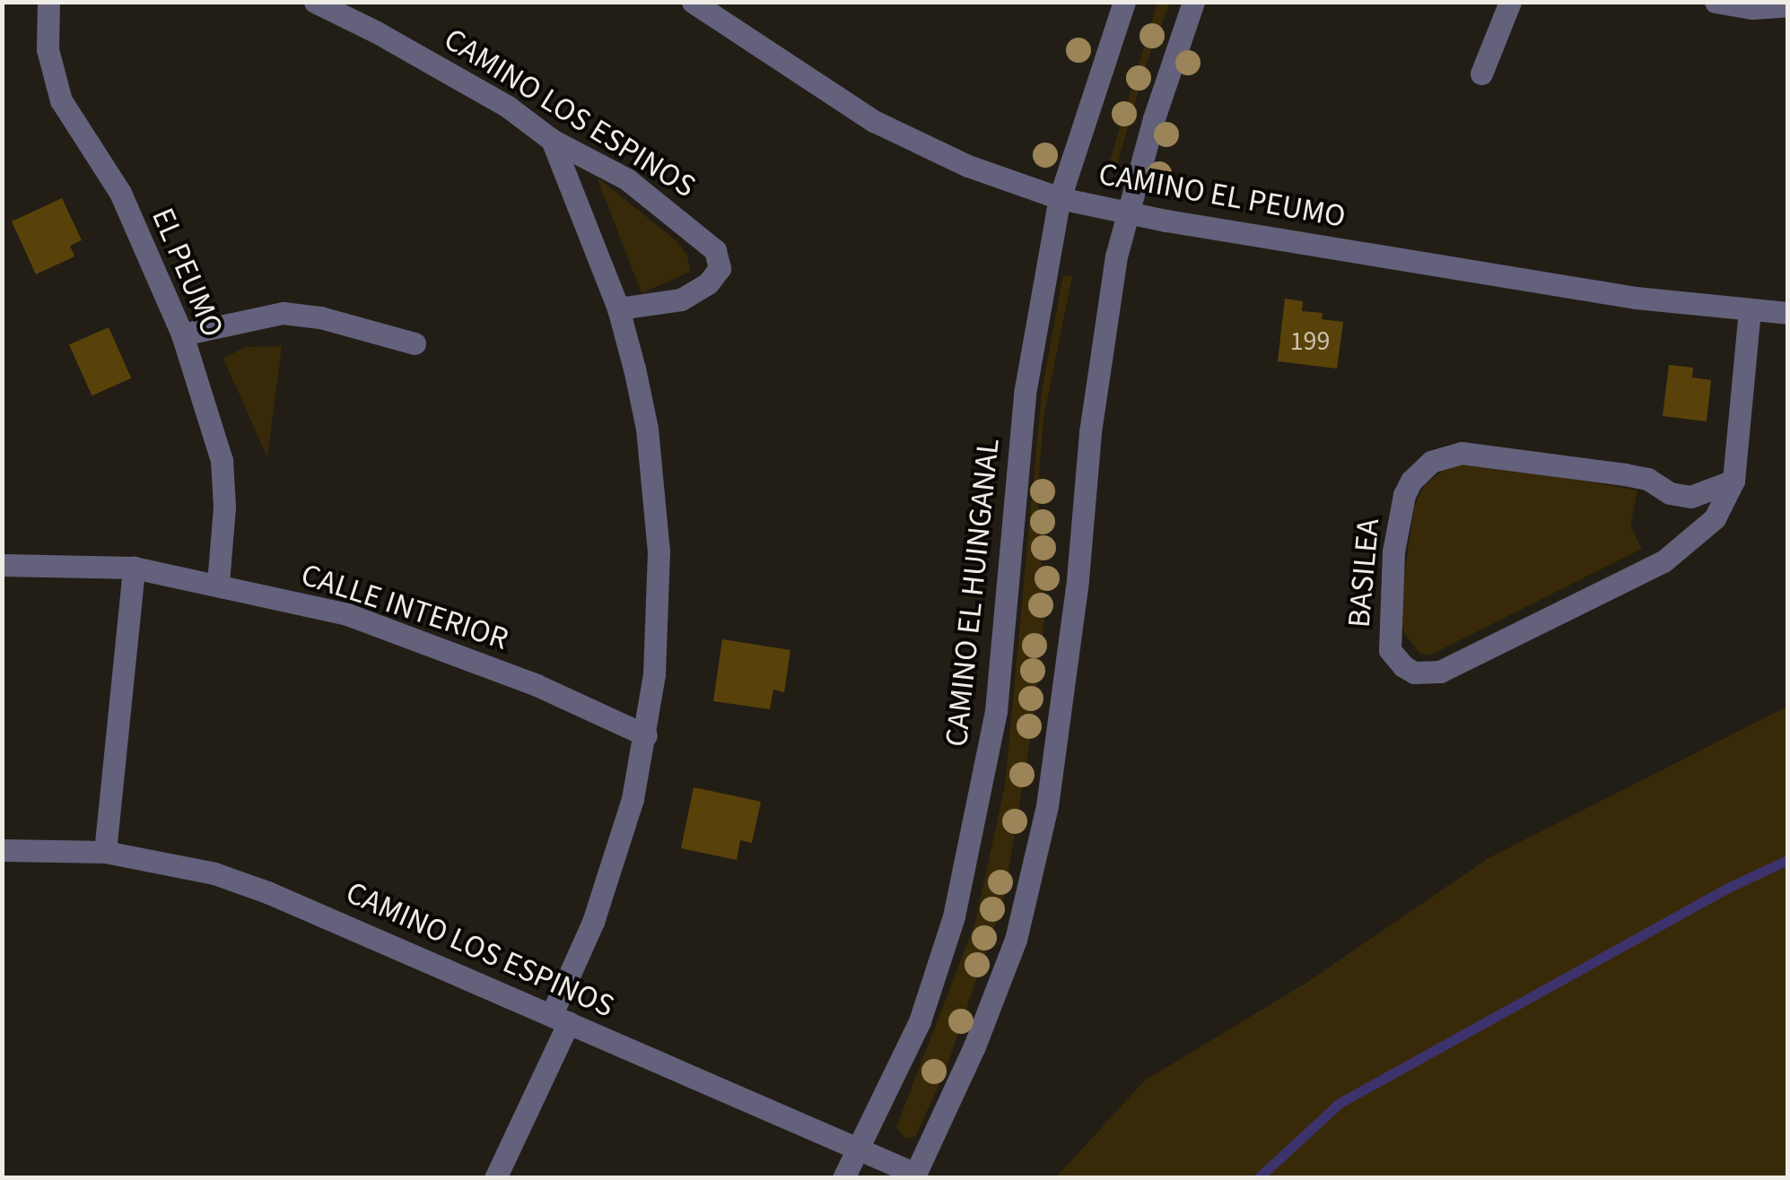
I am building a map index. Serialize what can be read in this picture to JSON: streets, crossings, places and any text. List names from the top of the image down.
{
  "streets": {
    "street": [
      "CAMINO LOS ESPINOS",
      "CAMINO EL PEUMO",
      "EL PEUMO",
      "BASILEA",
      "CAMINO EL HUINGANAL",
      "CALLE INTERIOR"
    ]
  },
  "crossings": [
    ["CAMINO LOS ESPINOS", "CAMINO EL HUINGANAL"],
    ["CAMINO EL PEUMO", "BASILEA"],
    ["CAMINO EL PEUMO", "CAMINO EL HUINGANAL"],
    ["EL PEUMO", "CALLE INTERIOR"]
  ],
  "house_numbers": ["199"]
}
